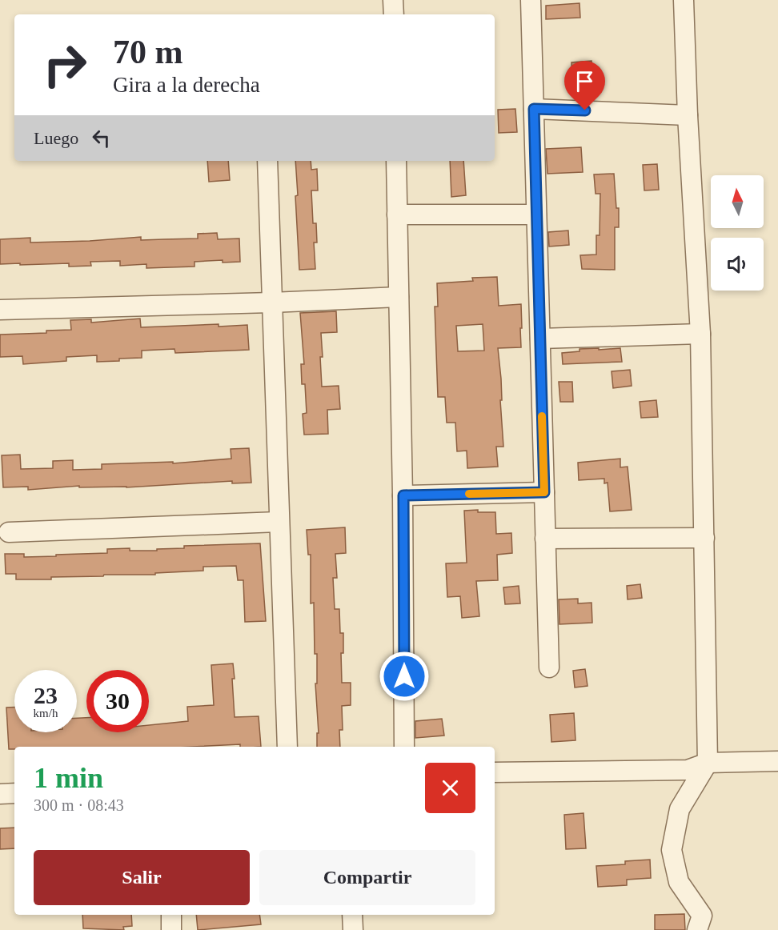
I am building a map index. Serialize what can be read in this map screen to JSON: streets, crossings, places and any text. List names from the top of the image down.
{
  "north": "top",
  "page": {
    "turn": ["70 m", "Gira a la derecha"],
    "then": "Luego",
    "speed": "23 km/h",
    "limit": "30",
    "heading": ["1 min", "300 m · 08:43"],
    "buttons": ["Salir", "Compartir"]
  }
}
